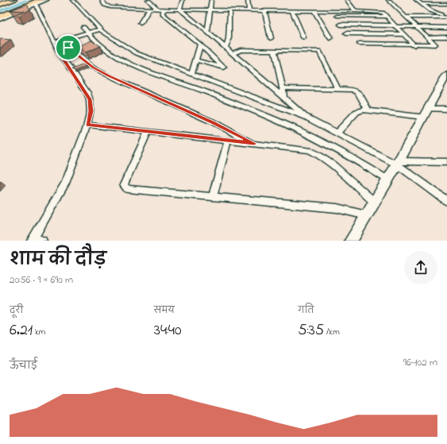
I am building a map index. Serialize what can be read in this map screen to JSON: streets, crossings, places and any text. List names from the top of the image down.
{
  "page": {
    "heading": ["शाम की दौड़", "20:56 · 9 × 690 m"],
    "stats": [
      ["दूरी", "6.21 km"],
      ["समय", "34:40"],
      ["गति", "5:35 /km"]
    ],
    "chart": ["ऊँचाई", "96–102 m"]
  }
}
